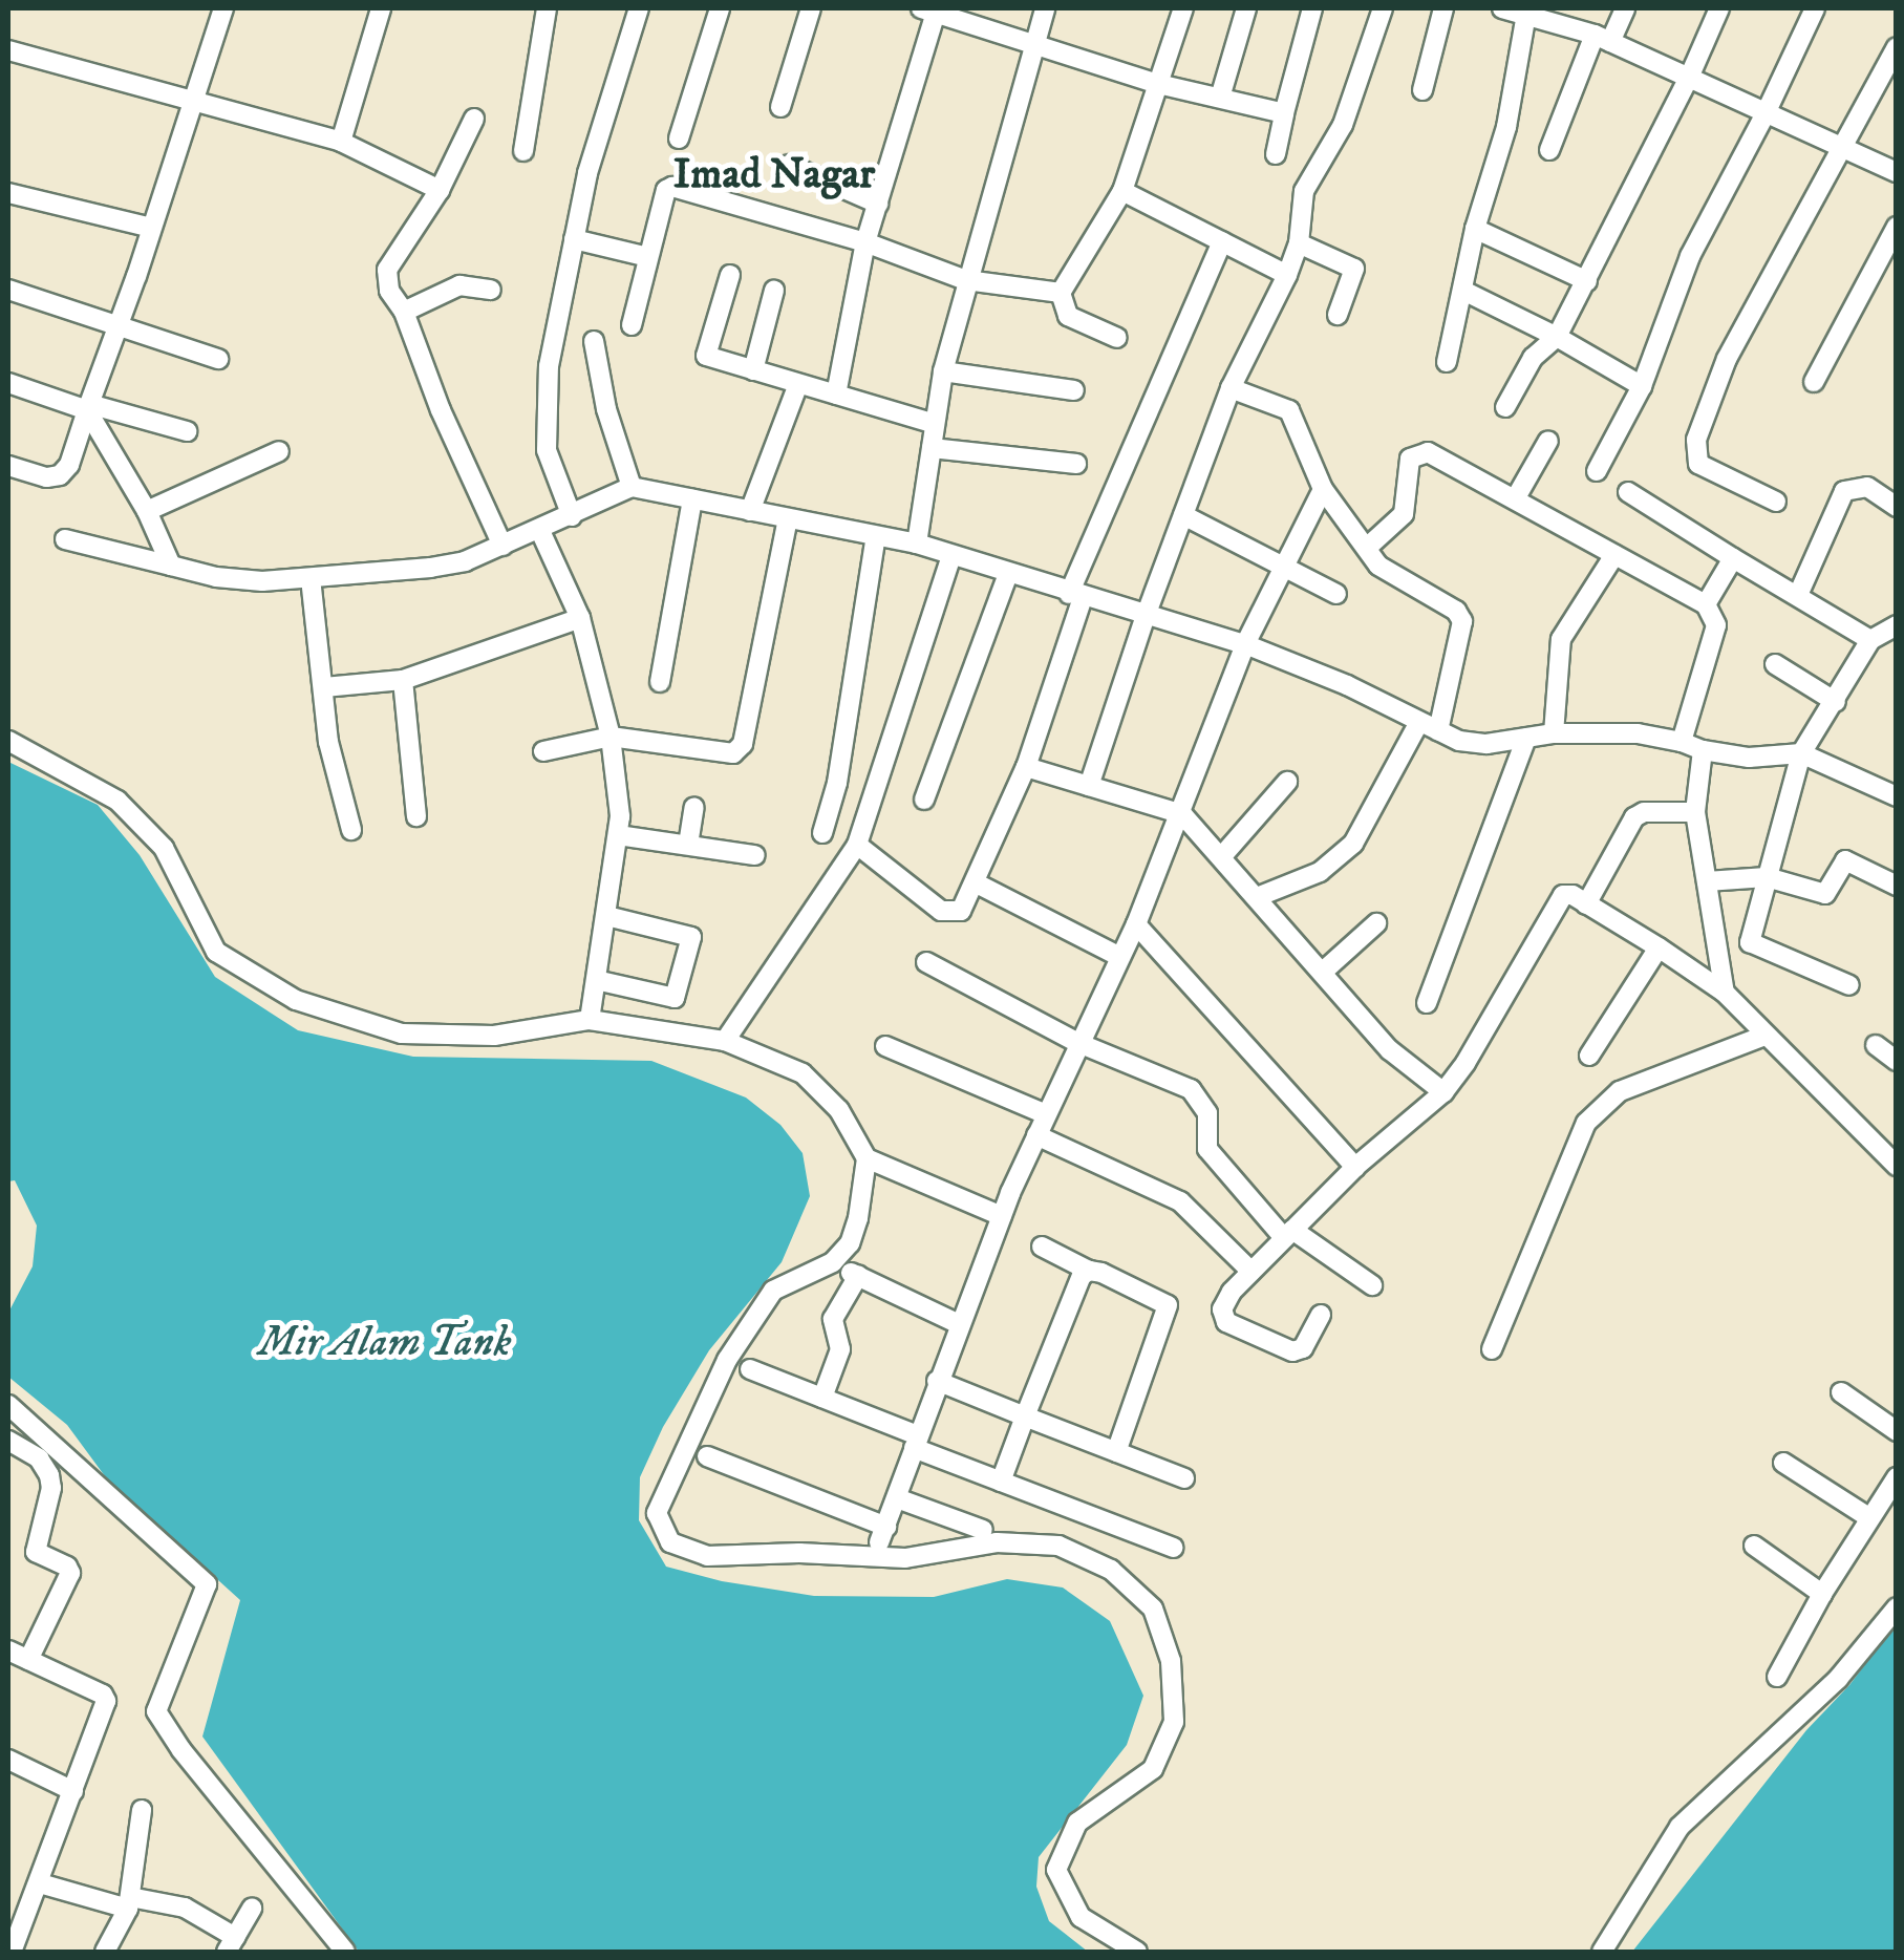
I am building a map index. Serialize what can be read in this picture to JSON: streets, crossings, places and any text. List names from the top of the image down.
{
  "districts": ["Imad Nagar"],
  "water": ["Mir Alam Tank"]
}
